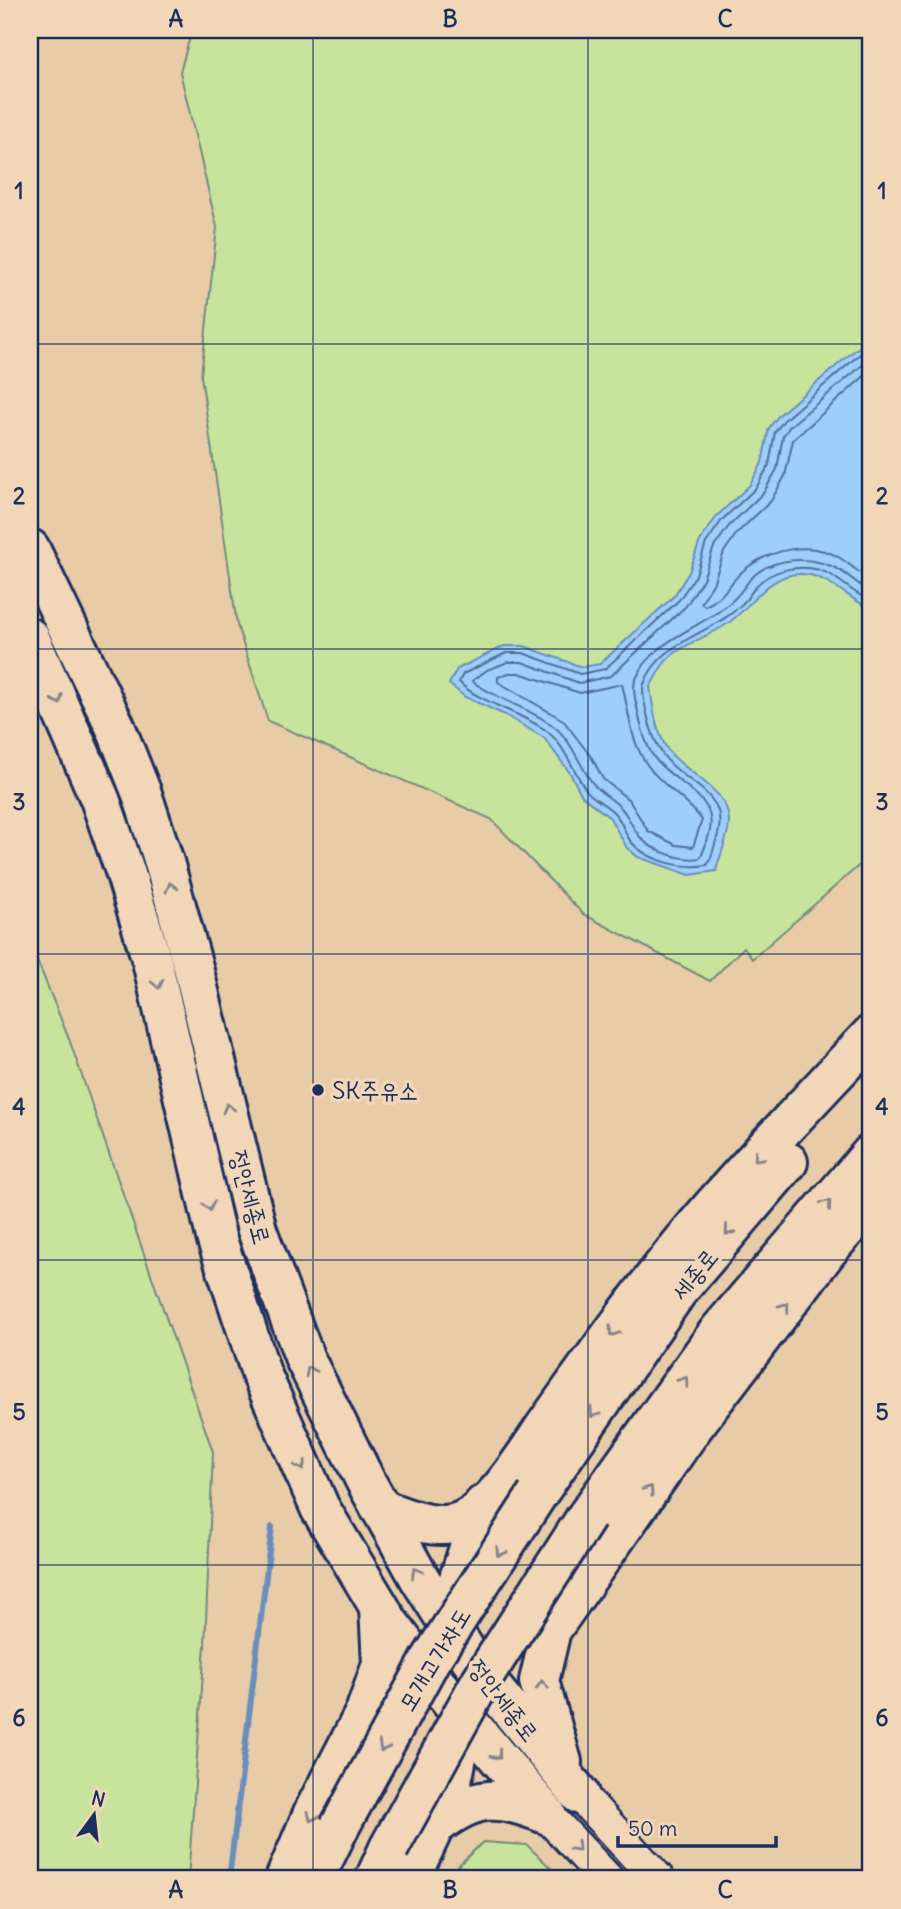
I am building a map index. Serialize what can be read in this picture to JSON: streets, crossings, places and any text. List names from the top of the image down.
{
  "streets": {
    "highway": ["정안세종로", "세종로", "모개고가차도"]
  },
  "crossings": [
    ["세종로", "모개고가차도"]
  ],
  "places": ["SK주유소"],
  "scale_bar": "50 m",
  "north": "top",
  "grid": {
    "columns": ["A", "B", "C"],
    "rows": [
      "1",
      "2",
      "3",
      "4",
      "5",
      "6"
    ]
  }
}
